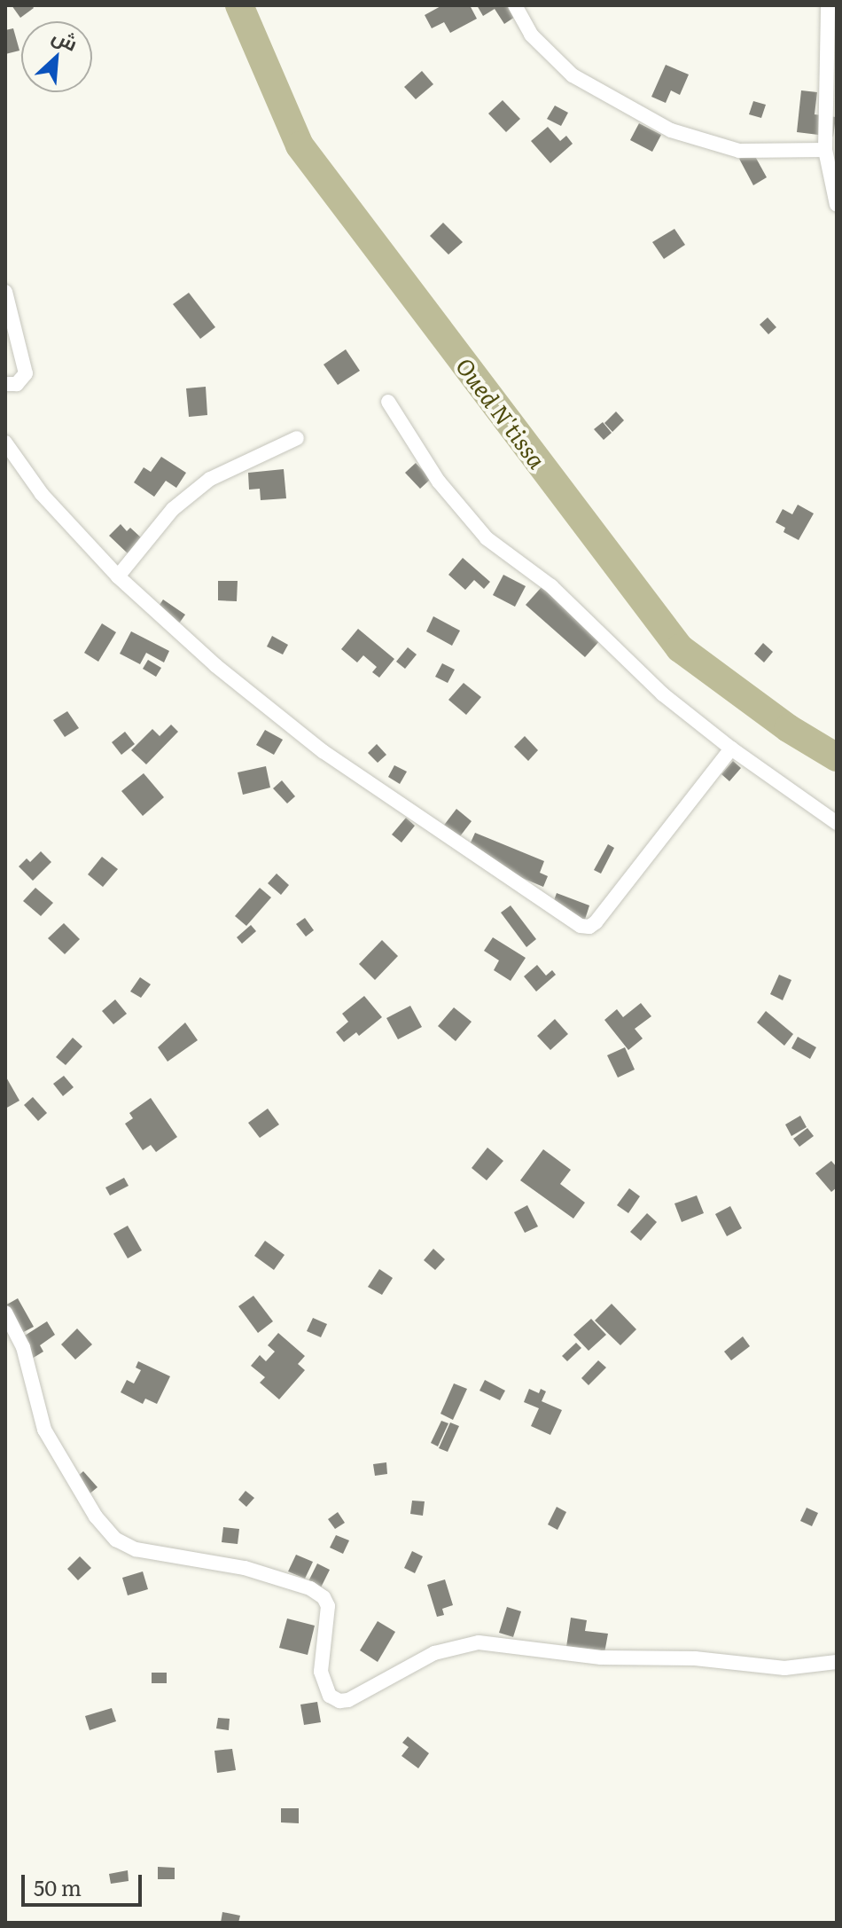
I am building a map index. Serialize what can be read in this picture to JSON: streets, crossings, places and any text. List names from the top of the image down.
{
  "water": ["Oued N'tissa"],
  "scale_bar": "50 m",
  "north": "top right"
}
